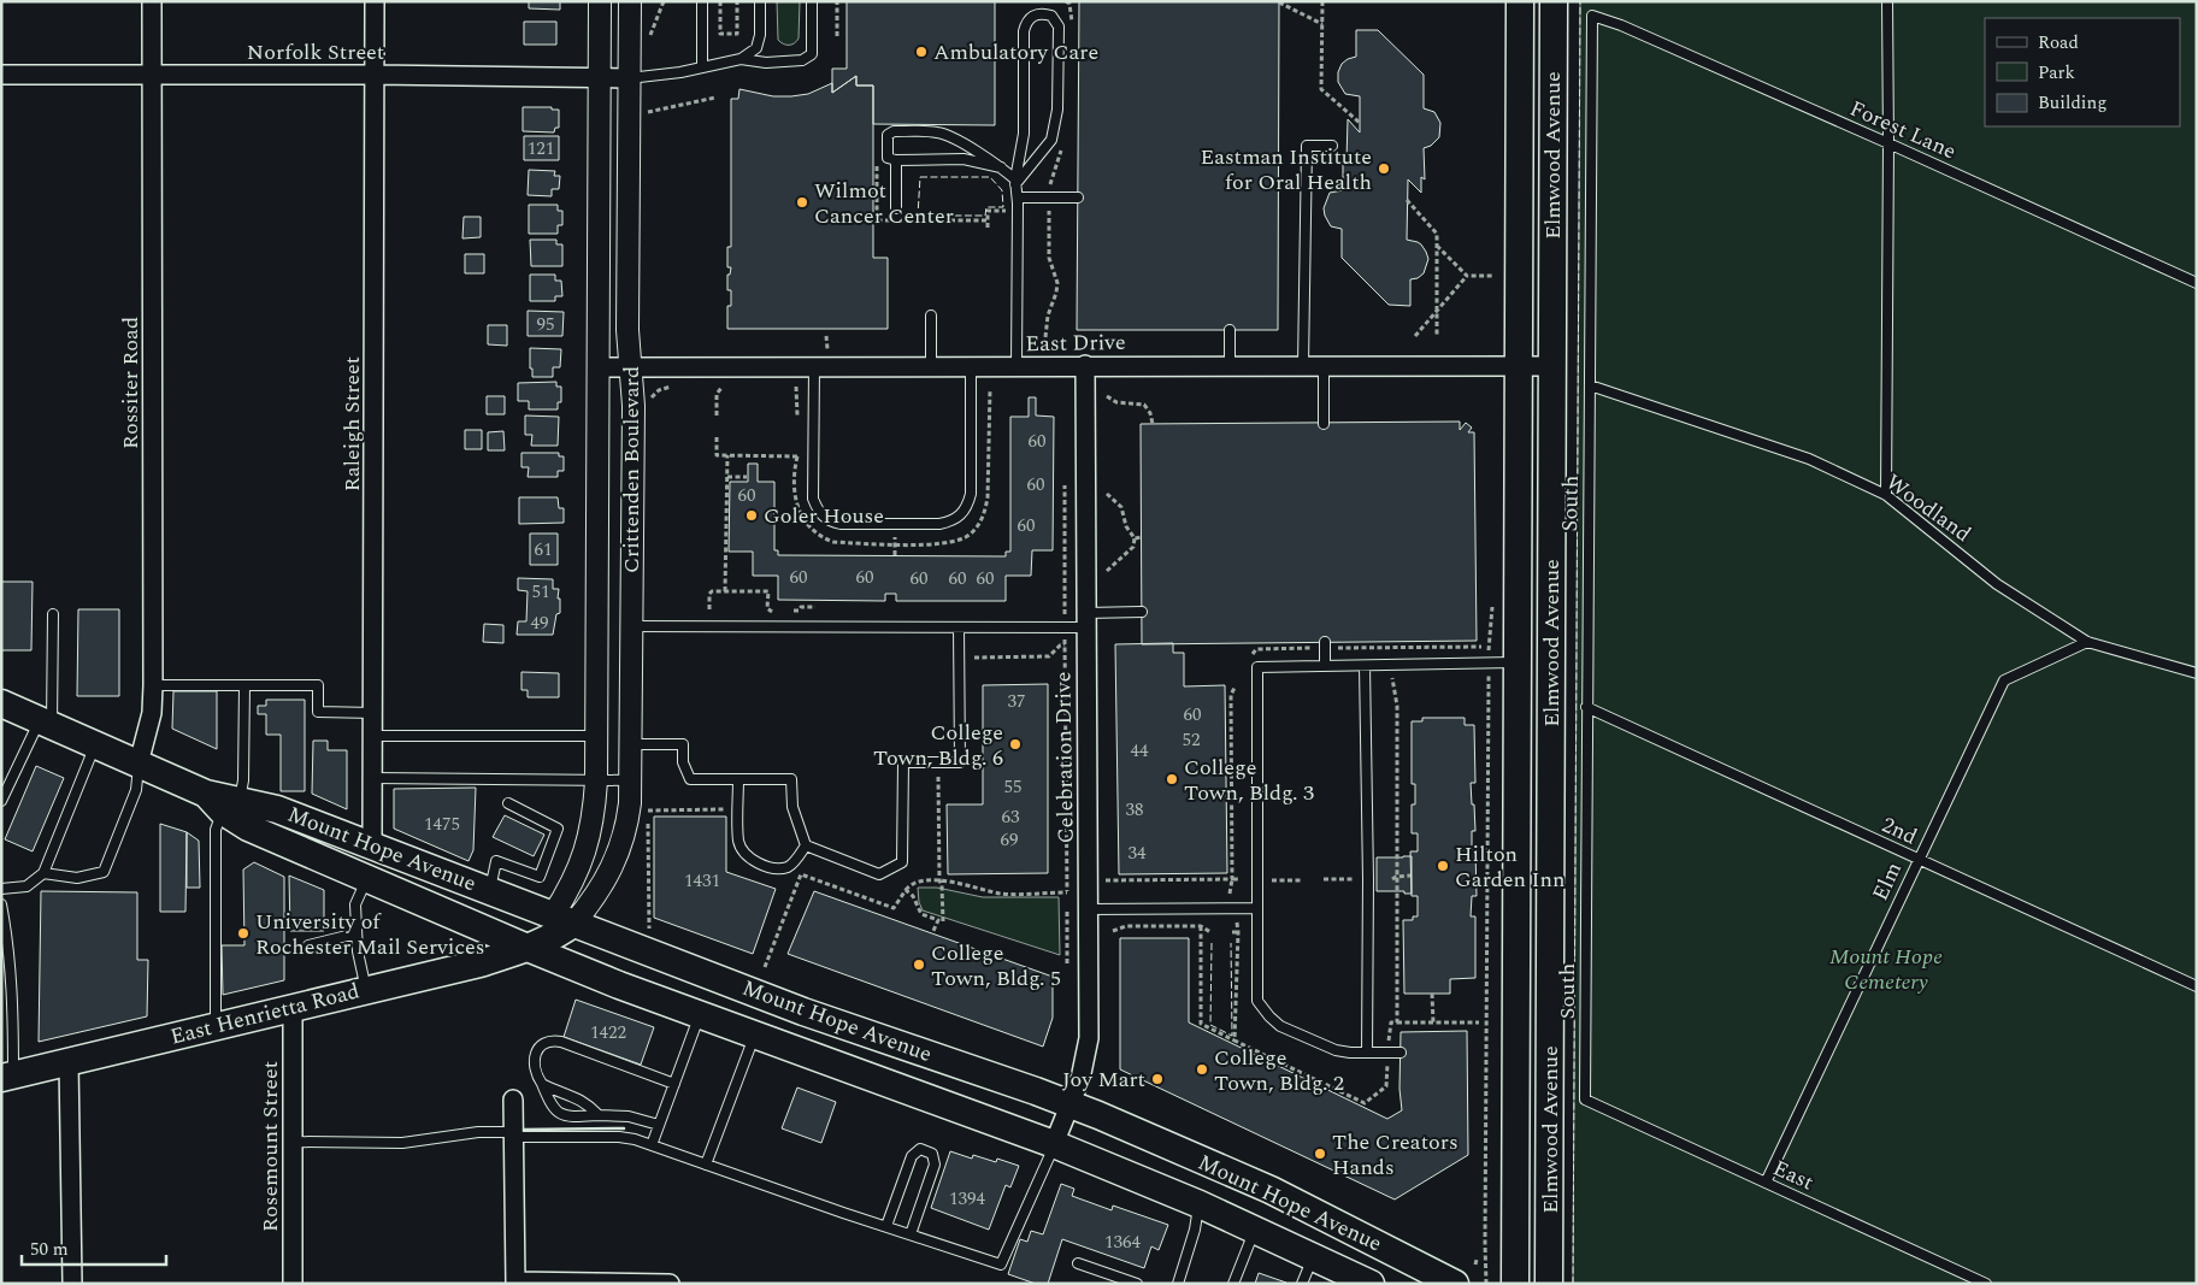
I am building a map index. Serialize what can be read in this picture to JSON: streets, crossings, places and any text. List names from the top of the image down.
{
  "streets": {
    "main road": ["Elmwood Avenue", "Mount Hope Avenue", "East Henrietta Road"],
    "street": [
      "Norfolk Street",
      "East Drive",
      "Rossiter Road",
      "Raleigh Street",
      "Crittenden Boulevard",
      "Celebration Drive",
      "Rosemount Street"
    ],
    "lane": [
      "Forest Lane",
      "South",
      "Woodland",
      "2nd",
      "Elm",
      "East"
    ]
  },
  "crossings": [
    ["Norfolk Street", "Rossiter Road"],
    ["Norfolk Street", "Raleigh Street"],
    ["Norfolk Street", "Crittenden Boulevard"],
    ["Forest Lane", "South"],
    ["Elmwood Avenue", "East Drive"],
    ["East Drive", "Crittenden Boulevard"],
    ["East Drive", "Celebration Drive"],
    ["Rossiter Road", "Mount Hope Avenue"],
    ["Raleigh Street", "Mount Hope Avenue"],
    ["Crittenden Boulevard", "Mount Hope Avenue"],
    ["South", "Woodland"],
    ["South", "2nd"],
    ["South", "East"],
    ["Woodland", "Elm"],
    ["Celebration Drive", "Mount Hope Avenue"],
    ["2nd", "Elm"],
    ["Mount Hope Avenue", "East Henrietta Road"],
    ["Elm", "East"],
    ["East Henrietta Road", "Rosemount Street"]
  ],
  "parks": ["Mount Hope Cemetery"],
  "places": [
    "Ambulatory Care",
    "Eastman Institute for Oral Health",
    "Wilmot Cancer Center",
    "Goler House",
    "College Town, Bldg. 6",
    "College Town, Bldg. 3",
    "Hilton Garden Inn",
    "University of Rochester Mail Services",
    "College Town, Bldg. 5",
    "College Town, Bldg. 2",
    "Joy Mart",
    "The Creators Hands"
  ],
  "house_numbers": [
    "121",
    "95",
    "60",
    "60",
    "60",
    "60",
    "61",
    "60",
    "60",
    "60",
    "60",
    "60",
    "51",
    "49",
    "37",
    "60",
    "52",
    "44",
    "55",
    "38",
    "63",
    "1475",
    "69",
    "34",
    "1431",
    "1422",
    "1394",
    "1364"
  ],
  "legend": ["Road", "Park", "Building"],
  "scale_bar": "50 m"
}
